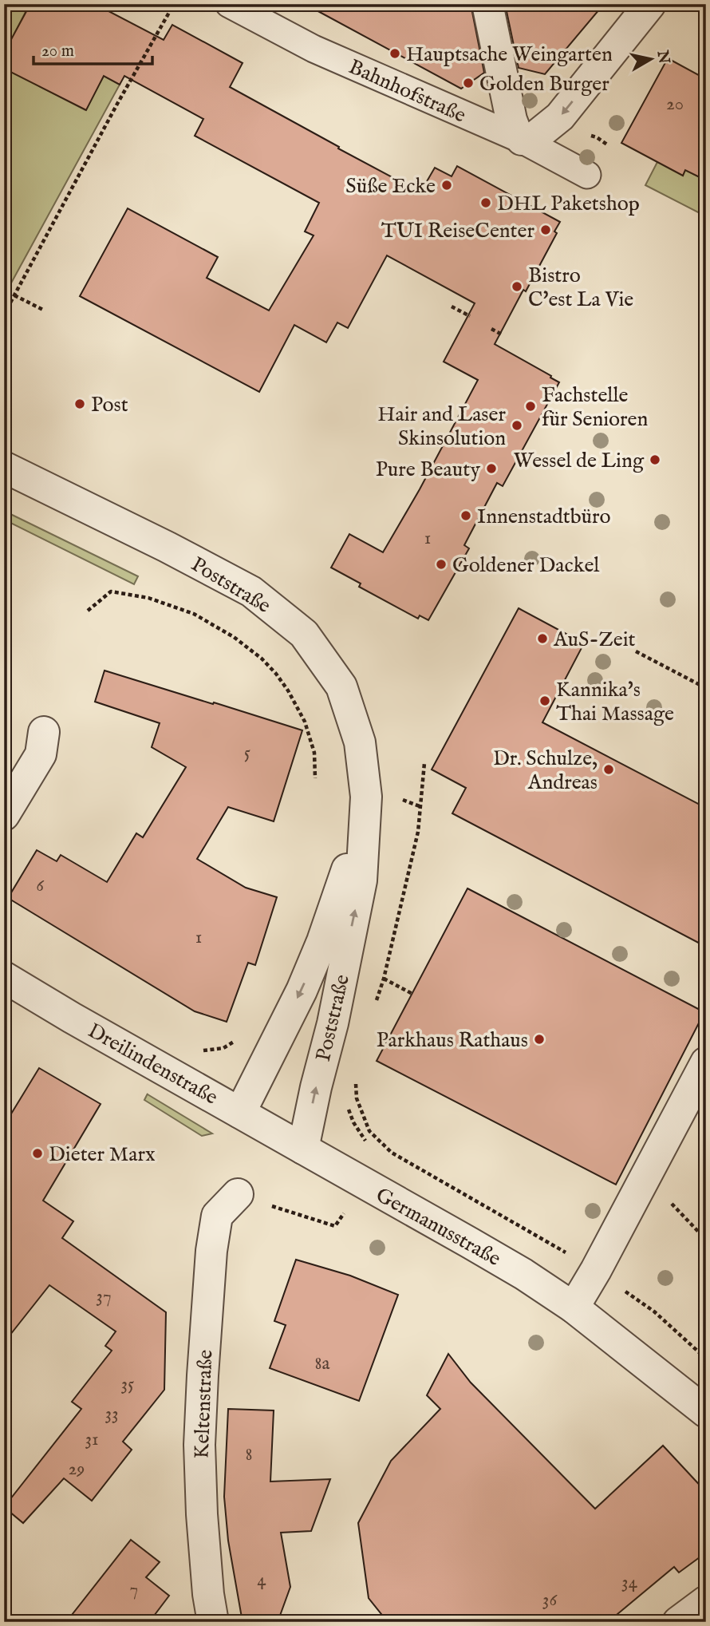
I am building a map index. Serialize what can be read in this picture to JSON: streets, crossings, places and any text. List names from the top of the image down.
{
  "streets": {
    "street": [
      "Bahnhofstraße",
      "Poststraße",
      "Dreilindenstraße",
      "Germanusstraße",
      "Keltenstraße"
    ]
  },
  "crossings": [
    ["Poststraße", "Dreilindenstraße"],
    ["Poststraße", "Germanusstraße"],
    ["Dreilindenstraße", "Germanusstraße"]
  ],
  "places": [
    "Hauptsache Weingarten",
    "Golden Burger",
    "Süße Ecke",
    "DHL Paketshop",
    "TUI ReiseCenter",
    "Bistro C'est La Vie",
    "Post",
    "Fachstelle für Senioren",
    "Hair and Laser Skinsolution",
    "Wessel de Ling",
    "Pure Beauty",
    "Innenstadtbüro",
    "Goldener Dackel",
    "AuS-Zeit",
    "Kannika's Thai Massage",
    "Dr. Schulze, Andreas",
    "Parkhaus Rathaus",
    "Dieter Marx"
  ],
  "house_numbers": [
    "20",
    "1",
    "5",
    "6",
    "1",
    "37",
    "8a",
    "35",
    "33",
    "31",
    "8",
    "29",
    "4",
    "34",
    "7",
    "36"
  ],
  "scale_bar": "20 m",
  "north": "right"
}
